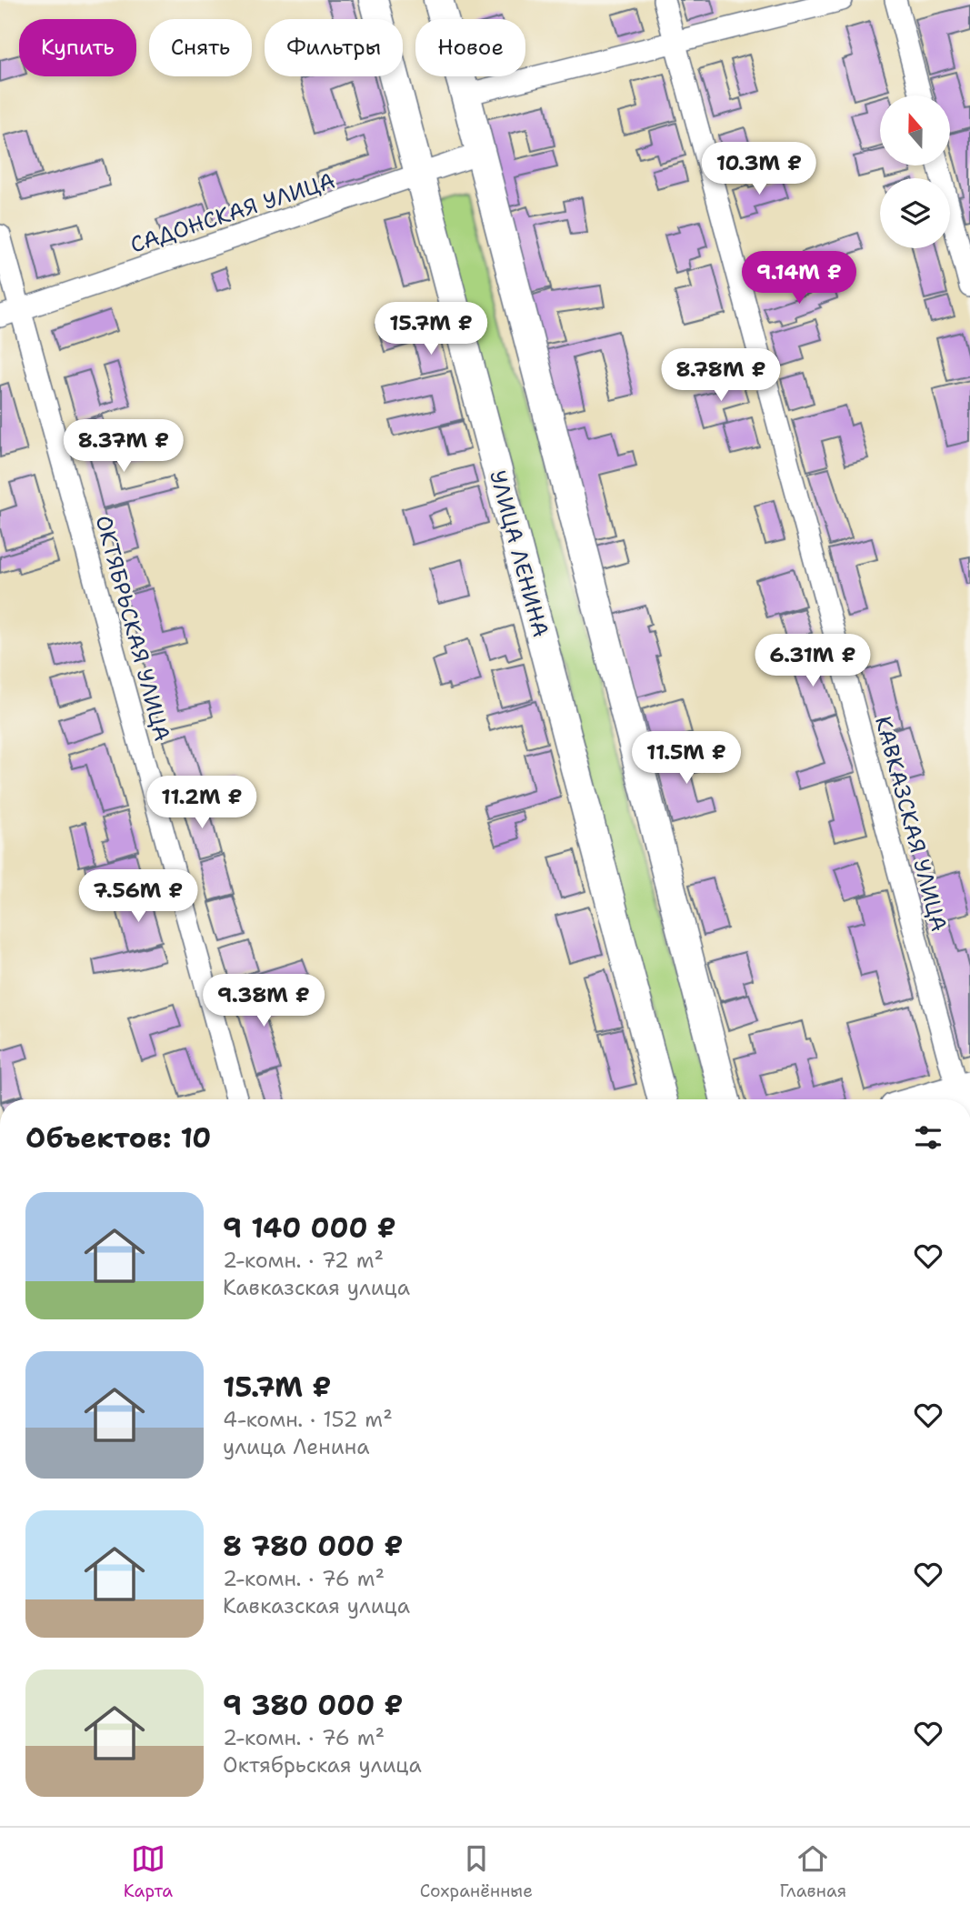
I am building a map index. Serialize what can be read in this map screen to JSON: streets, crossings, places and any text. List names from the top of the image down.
{
  "streets": {
    "street": [
      "САДОНСКАЯ УЛИЦА",
      "УЛИЦА ЛЕНИНА",
      "ОКТЯБРЬСКАЯ УЛИЦА",
      "КАВКАЗСКАЯ УЛИЦА"
    ]
  },
  "crossings": [
    ["САДОНСКАЯ УЛИЦА", "УЛИЦА ЛЕНИНА"],
    ["САДОНСКАЯ УЛИЦА", "ОКТЯБРЬСКАЯ УЛИЦА"]
  ],
  "north": "top",
  "page": {
    "chip": [
      "Купить",
      "Снять",
      "Фильтры",
      "Новое"
    ],
    "price": [
      "10.3M ₽",
      "9.14M ₽",
      "15.7M ₽",
      "8.78M ₽",
      "8.37M ₽",
      "6.31M ₽",
      "11.5M ₽",
      "11.2M ₽",
      "7.56M ₽",
      "9.38M ₽"
    ],
    "heading": "Объектов: 10",
    "list": [
      {
        "name": "9 140 000 ₽",
        "note": "2-комн. · 72 m² · Кавказская улица"
      },
      {
        "name": "15.7M ₽",
        "note": "4-комн. · 152 m² · улица Ленина"
      },
      {
        "name": "8 780 000 ₽",
        "note": "2-комн. · 76 m² · Кавказская улица"
      },
      {
        "name": "9 380 000 ₽",
        "note": "2-комн. · 76 m² · Октябрьская улица"
      }
    ],
    "tabs": ["Карта", "Сохранённые", "Главная"]
  }
}
